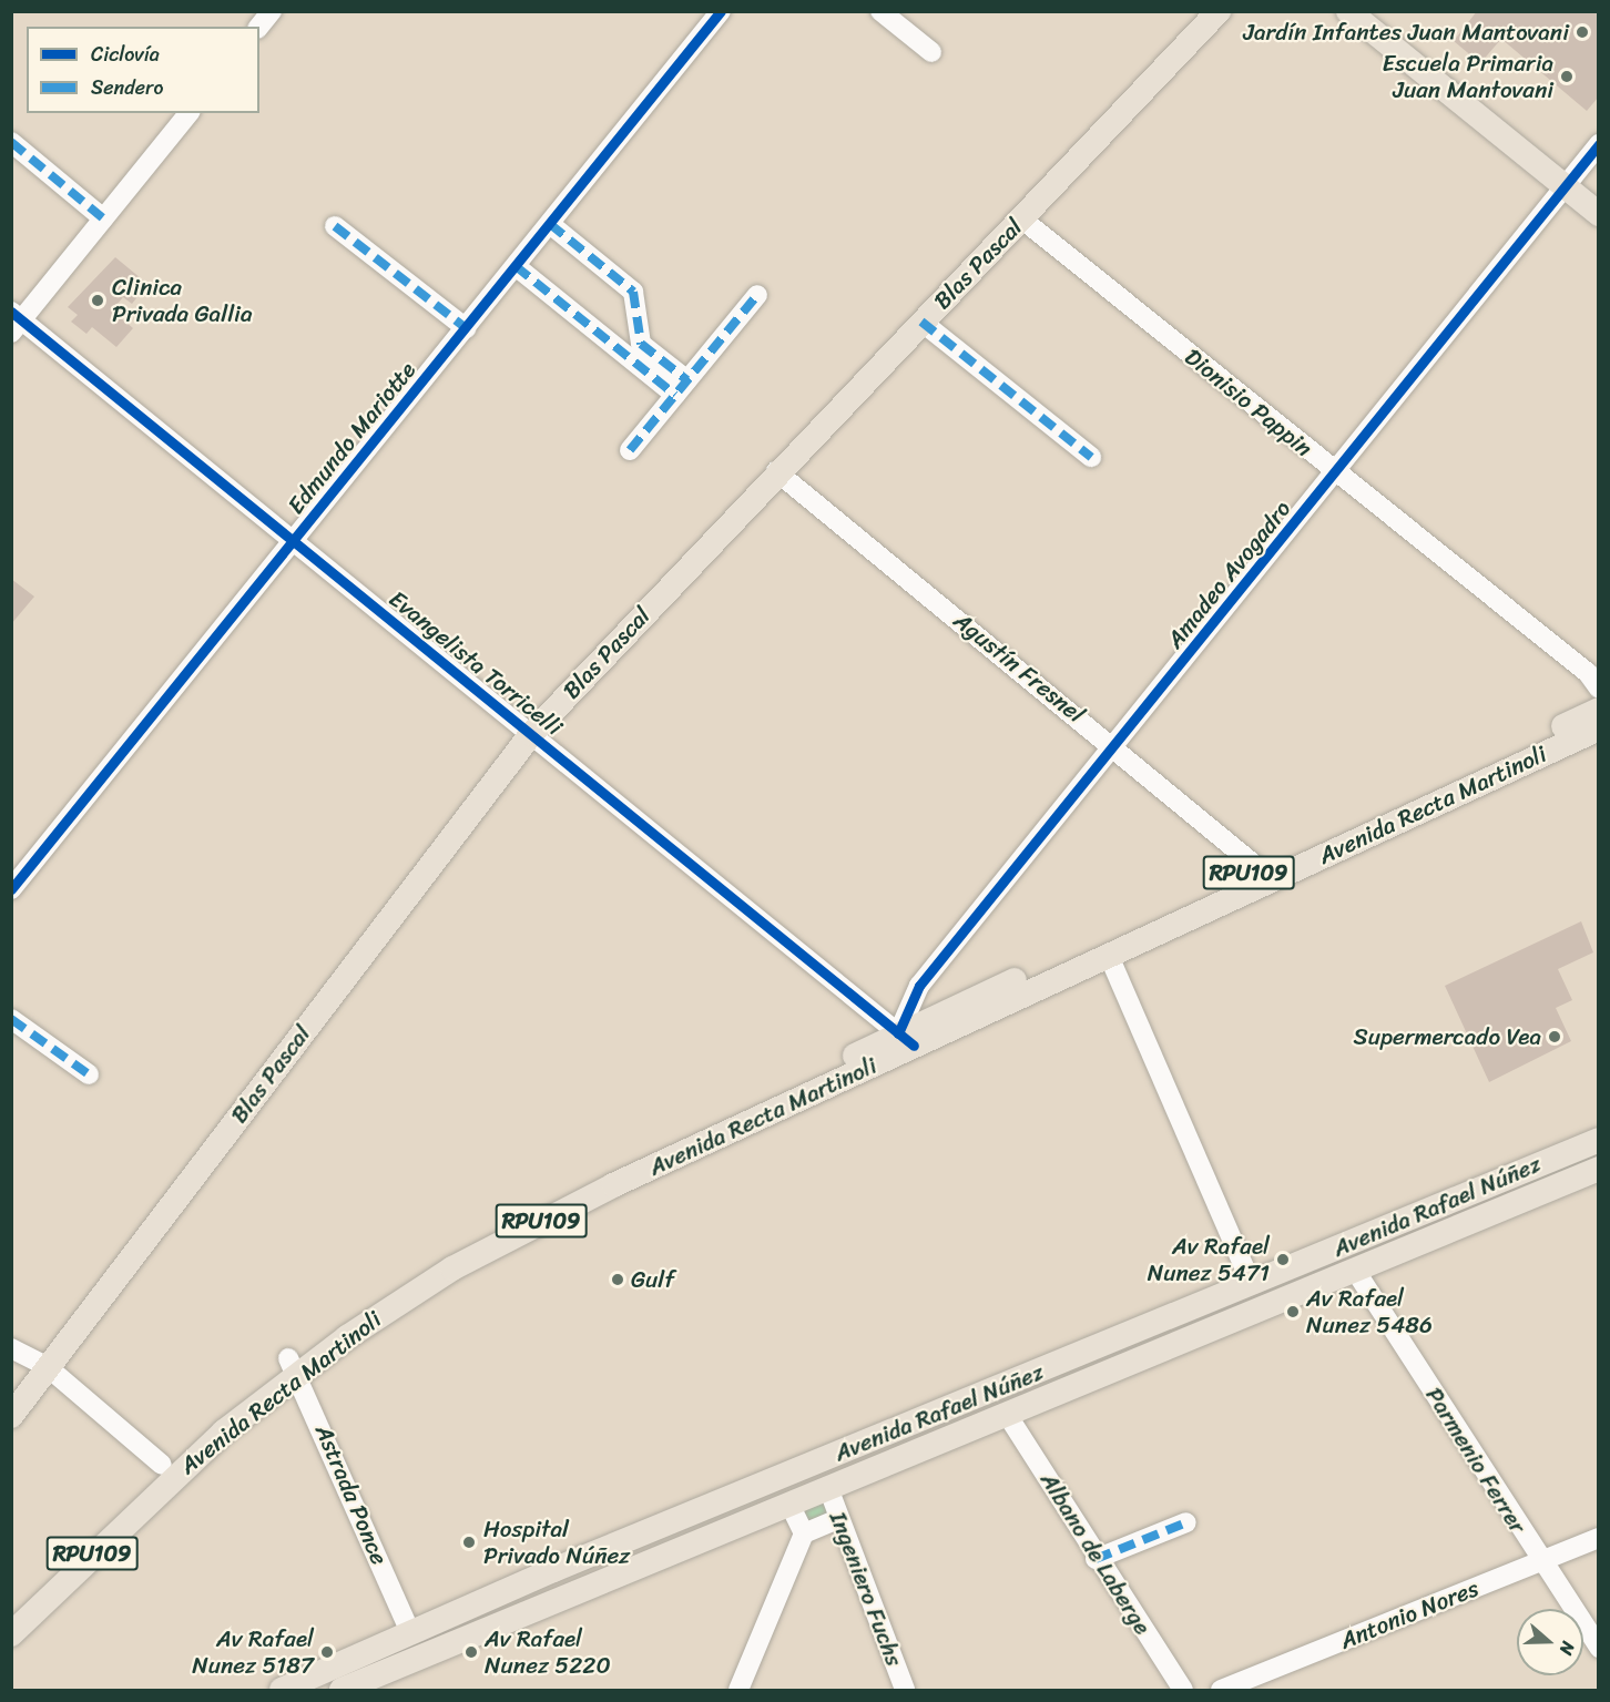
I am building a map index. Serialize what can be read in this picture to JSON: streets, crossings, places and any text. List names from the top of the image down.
{
  "streets": {
    "main road": [
      "Blas Pascal",
      "Avenida Recta Martinoli",
      "RPU109",
      "Avenida Rafael Núñez"
    ],
    "street": [
      "Dionisio Pappin",
      "Edmundo Mariotte",
      "Amadeo Avogadro",
      "Evangelista Torricelli",
      "Agustín Fresnel",
      "Parmenio Ferrer",
      "Astrada Ponce",
      "Albano de Laberge",
      "Ingeniero Fuchs",
      "Antonio Nores"
    ]
  },
  "crossings": [
    ["Blas Pascal", "Dionisio Pappin"],
    ["Blas Pascal", "Evangelista Torricelli"],
    ["Blas Pascal", "Agustín Fresnel"],
    ["Dionisio Pappin", "Amadeo Avogadro"],
    ["Edmundo Mariotte", "Evangelista Torricelli"],
    ["Amadeo Avogadro", "Evangelista Torricelli"],
    ["Amadeo Avogadro", "Agustín Fresnel"],
    ["Amadeo Avogadro", "Avenida Recta Martinoli"],
    ["Evangelista Torricelli", "Avenida Recta Martinoli"],
    ["Agustín Fresnel", "Avenida Recta Martinoli"],
    ["Avenida Recta Martinoli", "Astrada Ponce"],
    ["Avenida Rafael Núñez", "Parmenio Ferrer"],
    ["Avenida Rafael Núñez", "Astrada Ponce"],
    ["Avenida Rafael Núñez", "Albano de Laberge"],
    ["Avenida Rafael Núñez", "Ingeniero Fuchs"],
    ["Parmenio Ferrer", "Antonio Nores"]
  ],
  "places": [
    "Jardín Infantes Juan Mantovani",
    "Escuela Primaria Juan Mantovani",
    "Clinica Privada Gallia",
    "Supermercado Vea",
    "Av Rafael Nunez 5471",
    "Gulf",
    "Av Rafael Nunez 5486",
    "Hospital Privado Núñez",
    "Av Rafael Nunez 5187",
    "Av Rafael Nunez 5220"
  ],
  "legend": ["Ciclovía", "Sendero"],
  "north": "right"
}
